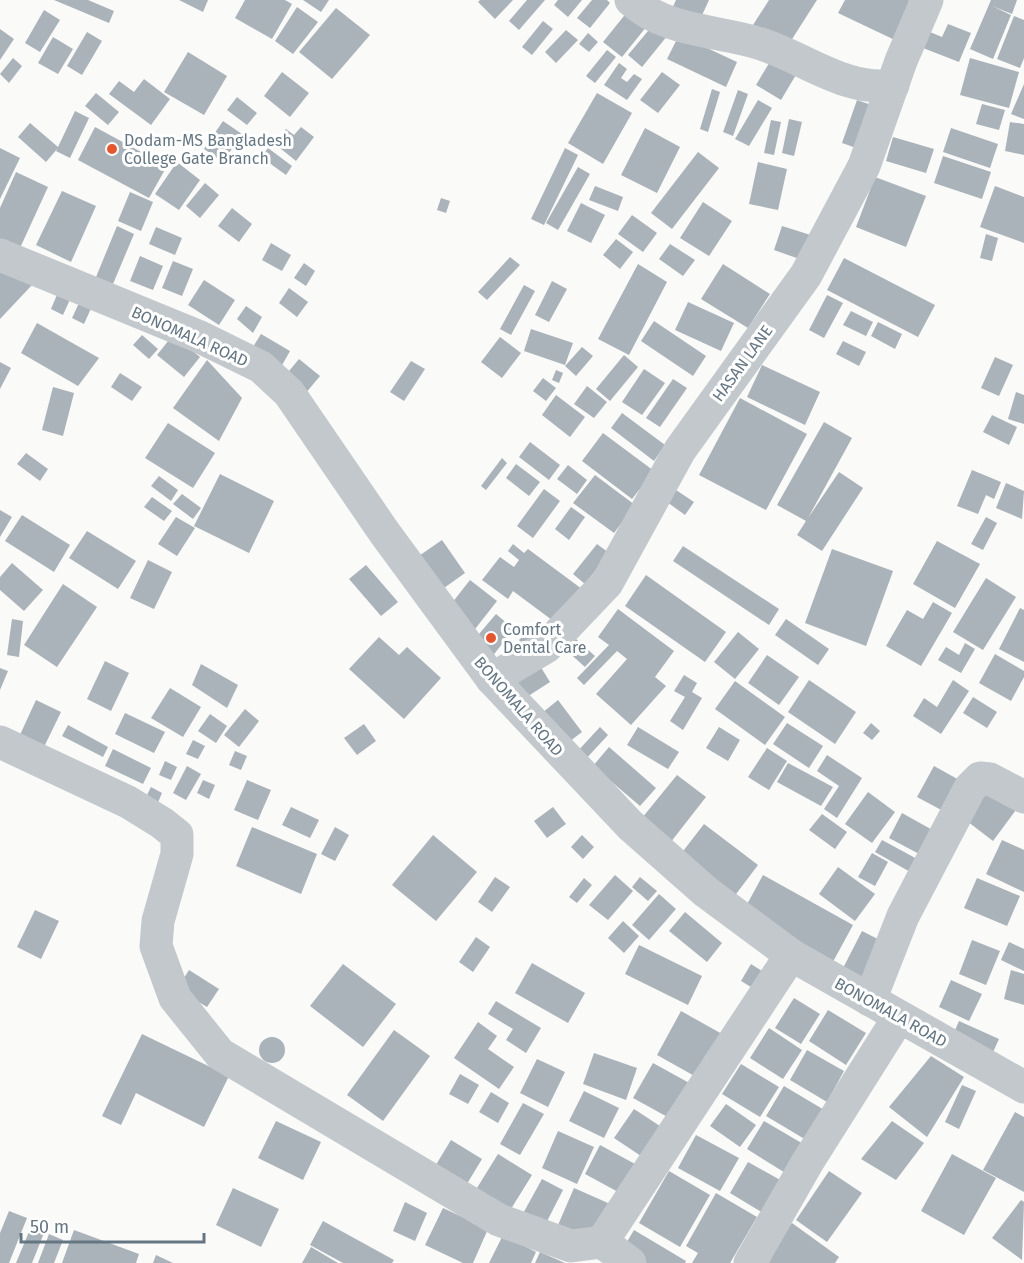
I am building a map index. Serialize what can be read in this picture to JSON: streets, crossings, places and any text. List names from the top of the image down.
{
  "streets": {
    "street": ["BONOMALA ROAD", "HASAN LANE"]
  },
  "crossings": [
    ["BONOMALA ROAD", "HASAN LANE"]
  ],
  "places": ["Dodam-MS Bangladesh College Gate Branch", "Comfort Dental Care"],
  "scale_bar": "50 m"
}
